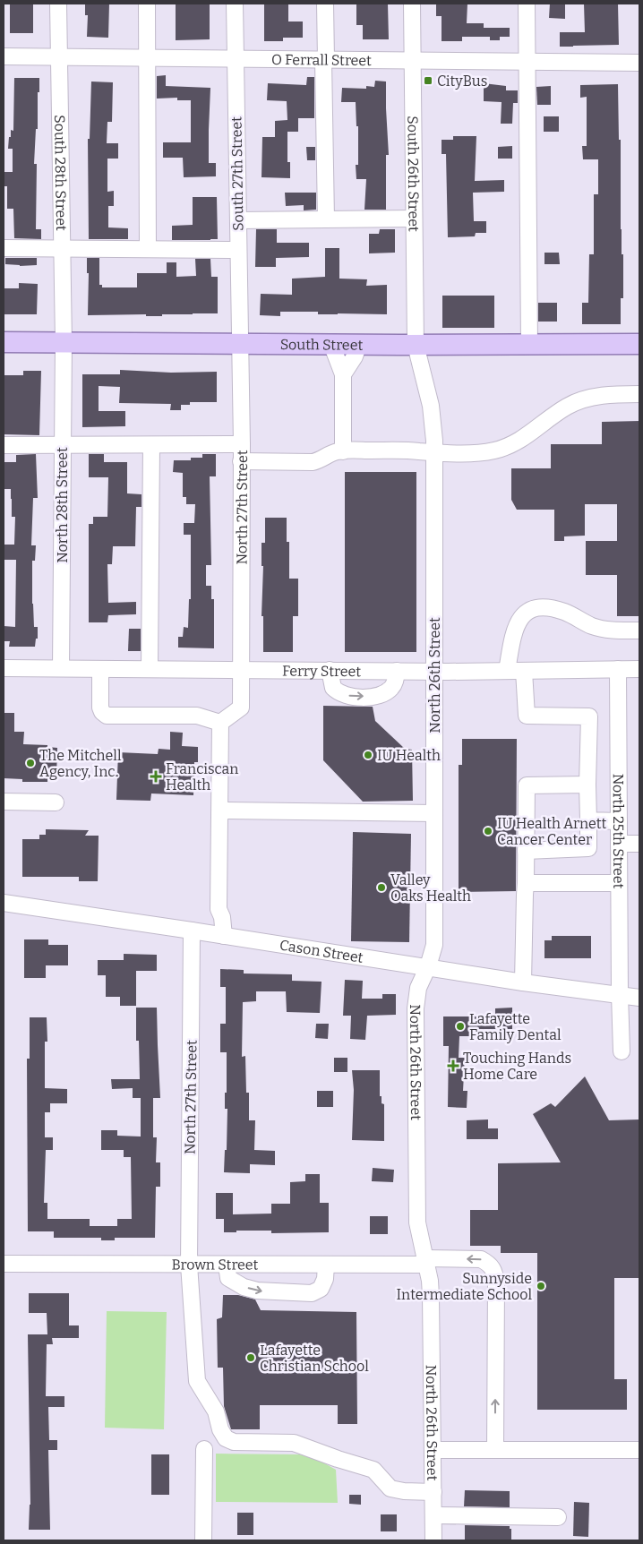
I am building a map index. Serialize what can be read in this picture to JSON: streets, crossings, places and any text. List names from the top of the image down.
{
  "streets": {
    "main road": ["South Street"],
    "street": [
      "O Ferrall Street",
      "South 28th Street",
      "South 27th Street",
      "South 26th Street",
      "North 28th Street",
      "North 27th Street",
      "Ferry Street",
      "North 26th Street",
      "North 25th Street",
      "Cason Street",
      "Brown Street"
    ]
  },
  "crossings": [
    ["O Ferrall Street", "South 28th Street"],
    ["O Ferrall Street", "South 27th Street"],
    ["O Ferrall Street", "South 26th Street"],
    ["South 28th Street", "South Street"],
    ["South 28th Street", "North 28th Street"],
    ["South 27th Street", "South Street"],
    ["South 27th Street", "North 27th Street"],
    ["South 26th Street", "South Street"],
    ["South 26th Street", "North 26th Street"],
    ["South Street", "North 28th Street"],
    ["South Street", "North 27th Street"],
    ["South Street", "North 26th Street"],
    ["North 28th Street", "Ferry Street"],
    ["North 27th Street", "Ferry Street"],
    ["North 27th Street", "North 26th Street"],
    ["North 27th Street", "Cason Street"],
    ["North 27th Street", "Brown Street"],
    ["Ferry Street", "North 26th Street"],
    ["Ferry Street", "North 25th Street"],
    ["North 26th Street", "Cason Street"],
    ["North 26th Street", "Brown Street"],
    ["North 25th Street", "Cason Street"]
  ],
  "places": {
    "transit": ["CityBus"],
    "other": [
      "IU Health",
      "The Mitchell Agency, Inc.",
      "IU Health Arnett Cancer Center",
      "Valley Oaks Health",
      "Lafayette Family Dental",
      "Sunnyside Intermediate School",
      "Lafayette Christian School"
    ],
    "health": ["Franciscan Health", "Touching Hands Home Care"]
  }
}
